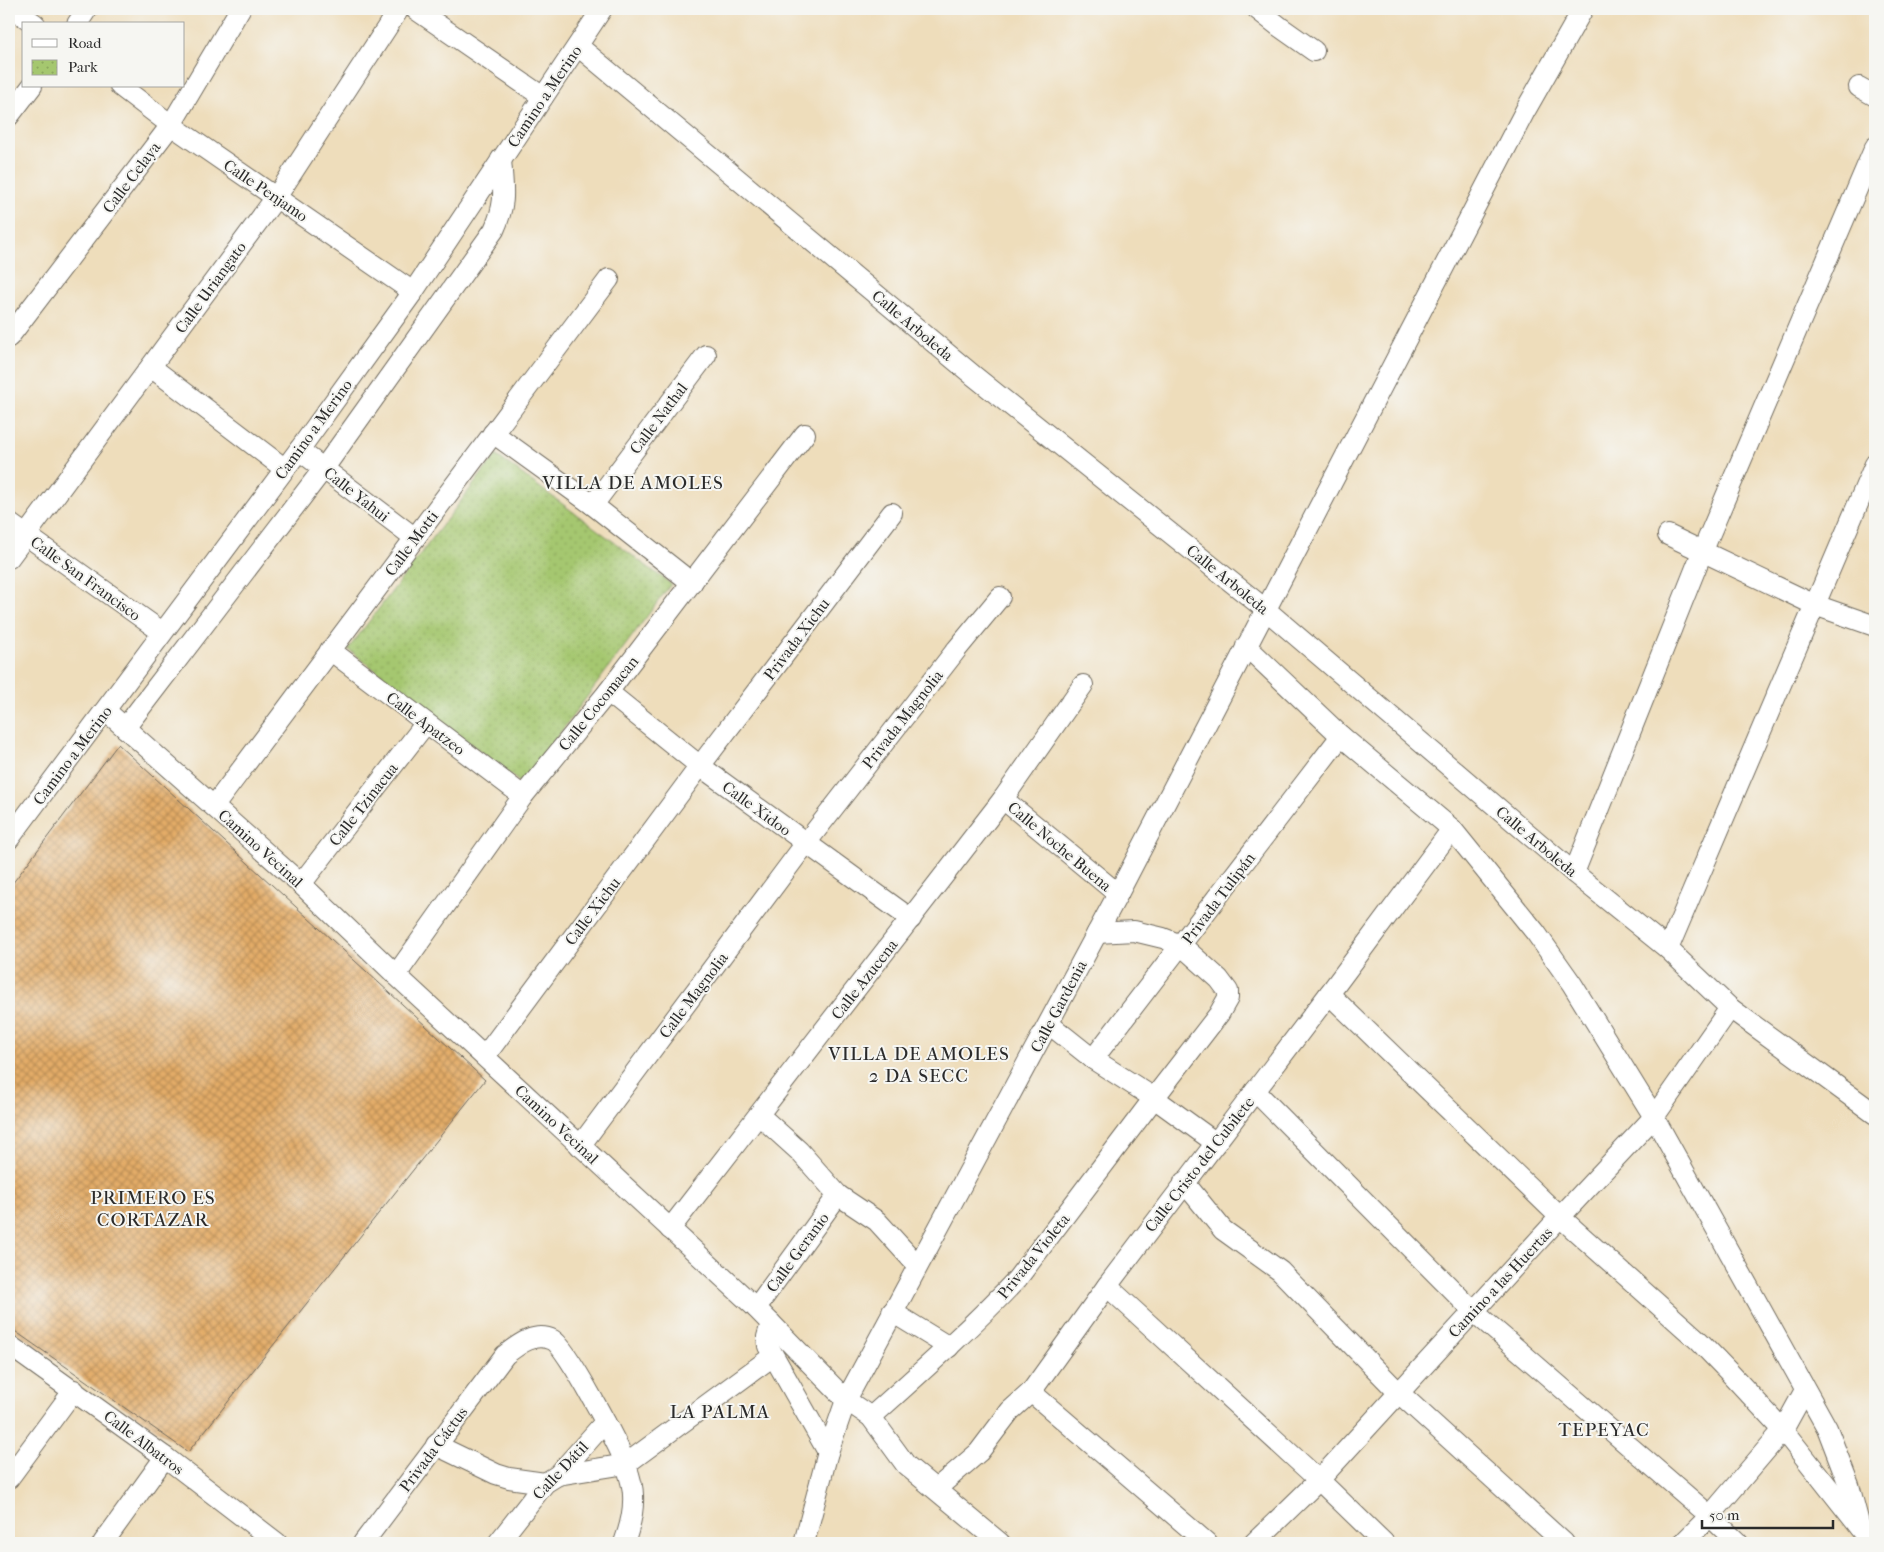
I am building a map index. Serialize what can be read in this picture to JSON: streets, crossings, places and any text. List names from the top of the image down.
{
  "streets": {
    "street": [
      "Camino a Merino",
      "Calle Celaya",
      "Calle Penjamo",
      "Calle Uriangato",
      "Calle Arboleda",
      "Calle Nathal",
      "Calle Yahui",
      "Calle Motti",
      "Calle San Francisco",
      "Privada Xichu",
      "Calle Cocomacan",
      "Privada Magnolia",
      "Calle Apatzeo",
      "Calle Tzinacua",
      "Calle Xidoo",
      "Calle Noche Buena",
      "Camino Vecinal",
      "Privada Tulipán",
      "Calle Xichu",
      "Calle Azucena",
      "Calle Magnolia",
      "Calle Gardenia",
      "Calle Cristo del Cubilete",
      "Calle Geranio",
      "Privada Violeta",
      "Camino a las Huertas",
      "Calle Albatros",
      "Privada Cáctus",
      "Calle Dátil"
    ]
  },
  "crossings": [
    ["Camino a Merino", "Calle Penjamo"],
    ["Camino a Merino", "Calle Arboleda"],
    ["Camino a Merino", "Calle Yahui"],
    ["Camino a Merino", "Calle San Francisco"],
    ["Camino a Merino", "Camino Vecinal"],
    ["Calle Celaya", "Calle Penjamo"],
    ["Calle Penjamo", "Calle Uriangato"],
    ["Calle Uriangato", "Calle San Francisco"],
    ["Calle Arboleda", "Calle Gardenia"],
    ["Calle Arboleda", "Camino a las Huertas"],
    ["Calle Yahui", "Calle Motti"],
    ["Calle Motti", "Calle Apatzeo"],
    ["Calle Motti", "Camino Vecinal"],
    ["Privada Xichu", "Calle Xidoo"],
    ["Privada Xichu", "Calle Xichu"],
    ["Calle Cocomacan", "Calle Apatzeo"],
    ["Calle Cocomacan", "Calle Xidoo"],
    ["Calle Cocomacan", "Camino Vecinal"],
    ["Privada Magnolia", "Calle Xidoo"],
    ["Privada Magnolia", "Calle Magnolia"],
    ["Calle Apatzeo", "Calle Tzinacua"],
    ["Calle Tzinacua", "Camino Vecinal"],
    ["Calle Xidoo", "Calle Xichu"],
    ["Calle Xidoo", "Calle Azucena"],
    ["Calle Xidoo", "Calle Magnolia"],
    ["Calle Noche Buena", "Calle Azucena"],
    ["Calle Noche Buena", "Calle Gardenia"],
    ["Camino Vecinal", "Calle Xichu"],
    ["Camino Vecinal", "Calle Azucena"],
    ["Camino Vecinal", "Calle Magnolia"],
    ["Camino Vecinal", "Calle Gardenia"],
    ["Camino Vecinal", "Calle Cristo del Cubilete"],
    ["Camino Vecinal", "Calle Geranio"],
    ["Camino Vecinal", "Privada Violeta"],
    ["Privada Tulipán", "Privada Violeta"],
    ["Privada Cáctus", "Calle Dátil"]
  ],
  "districts": [
    "VILLA DE AMOLES",
    "VILLA DE AMOLES 2 DA SECC",
    "PRIMERO ES CORTAZAR",
    "LA PALMA",
    "TEPEYAC"
  ],
  "legend": ["Road", "Park"],
  "scale_bar": "50 m"
}
